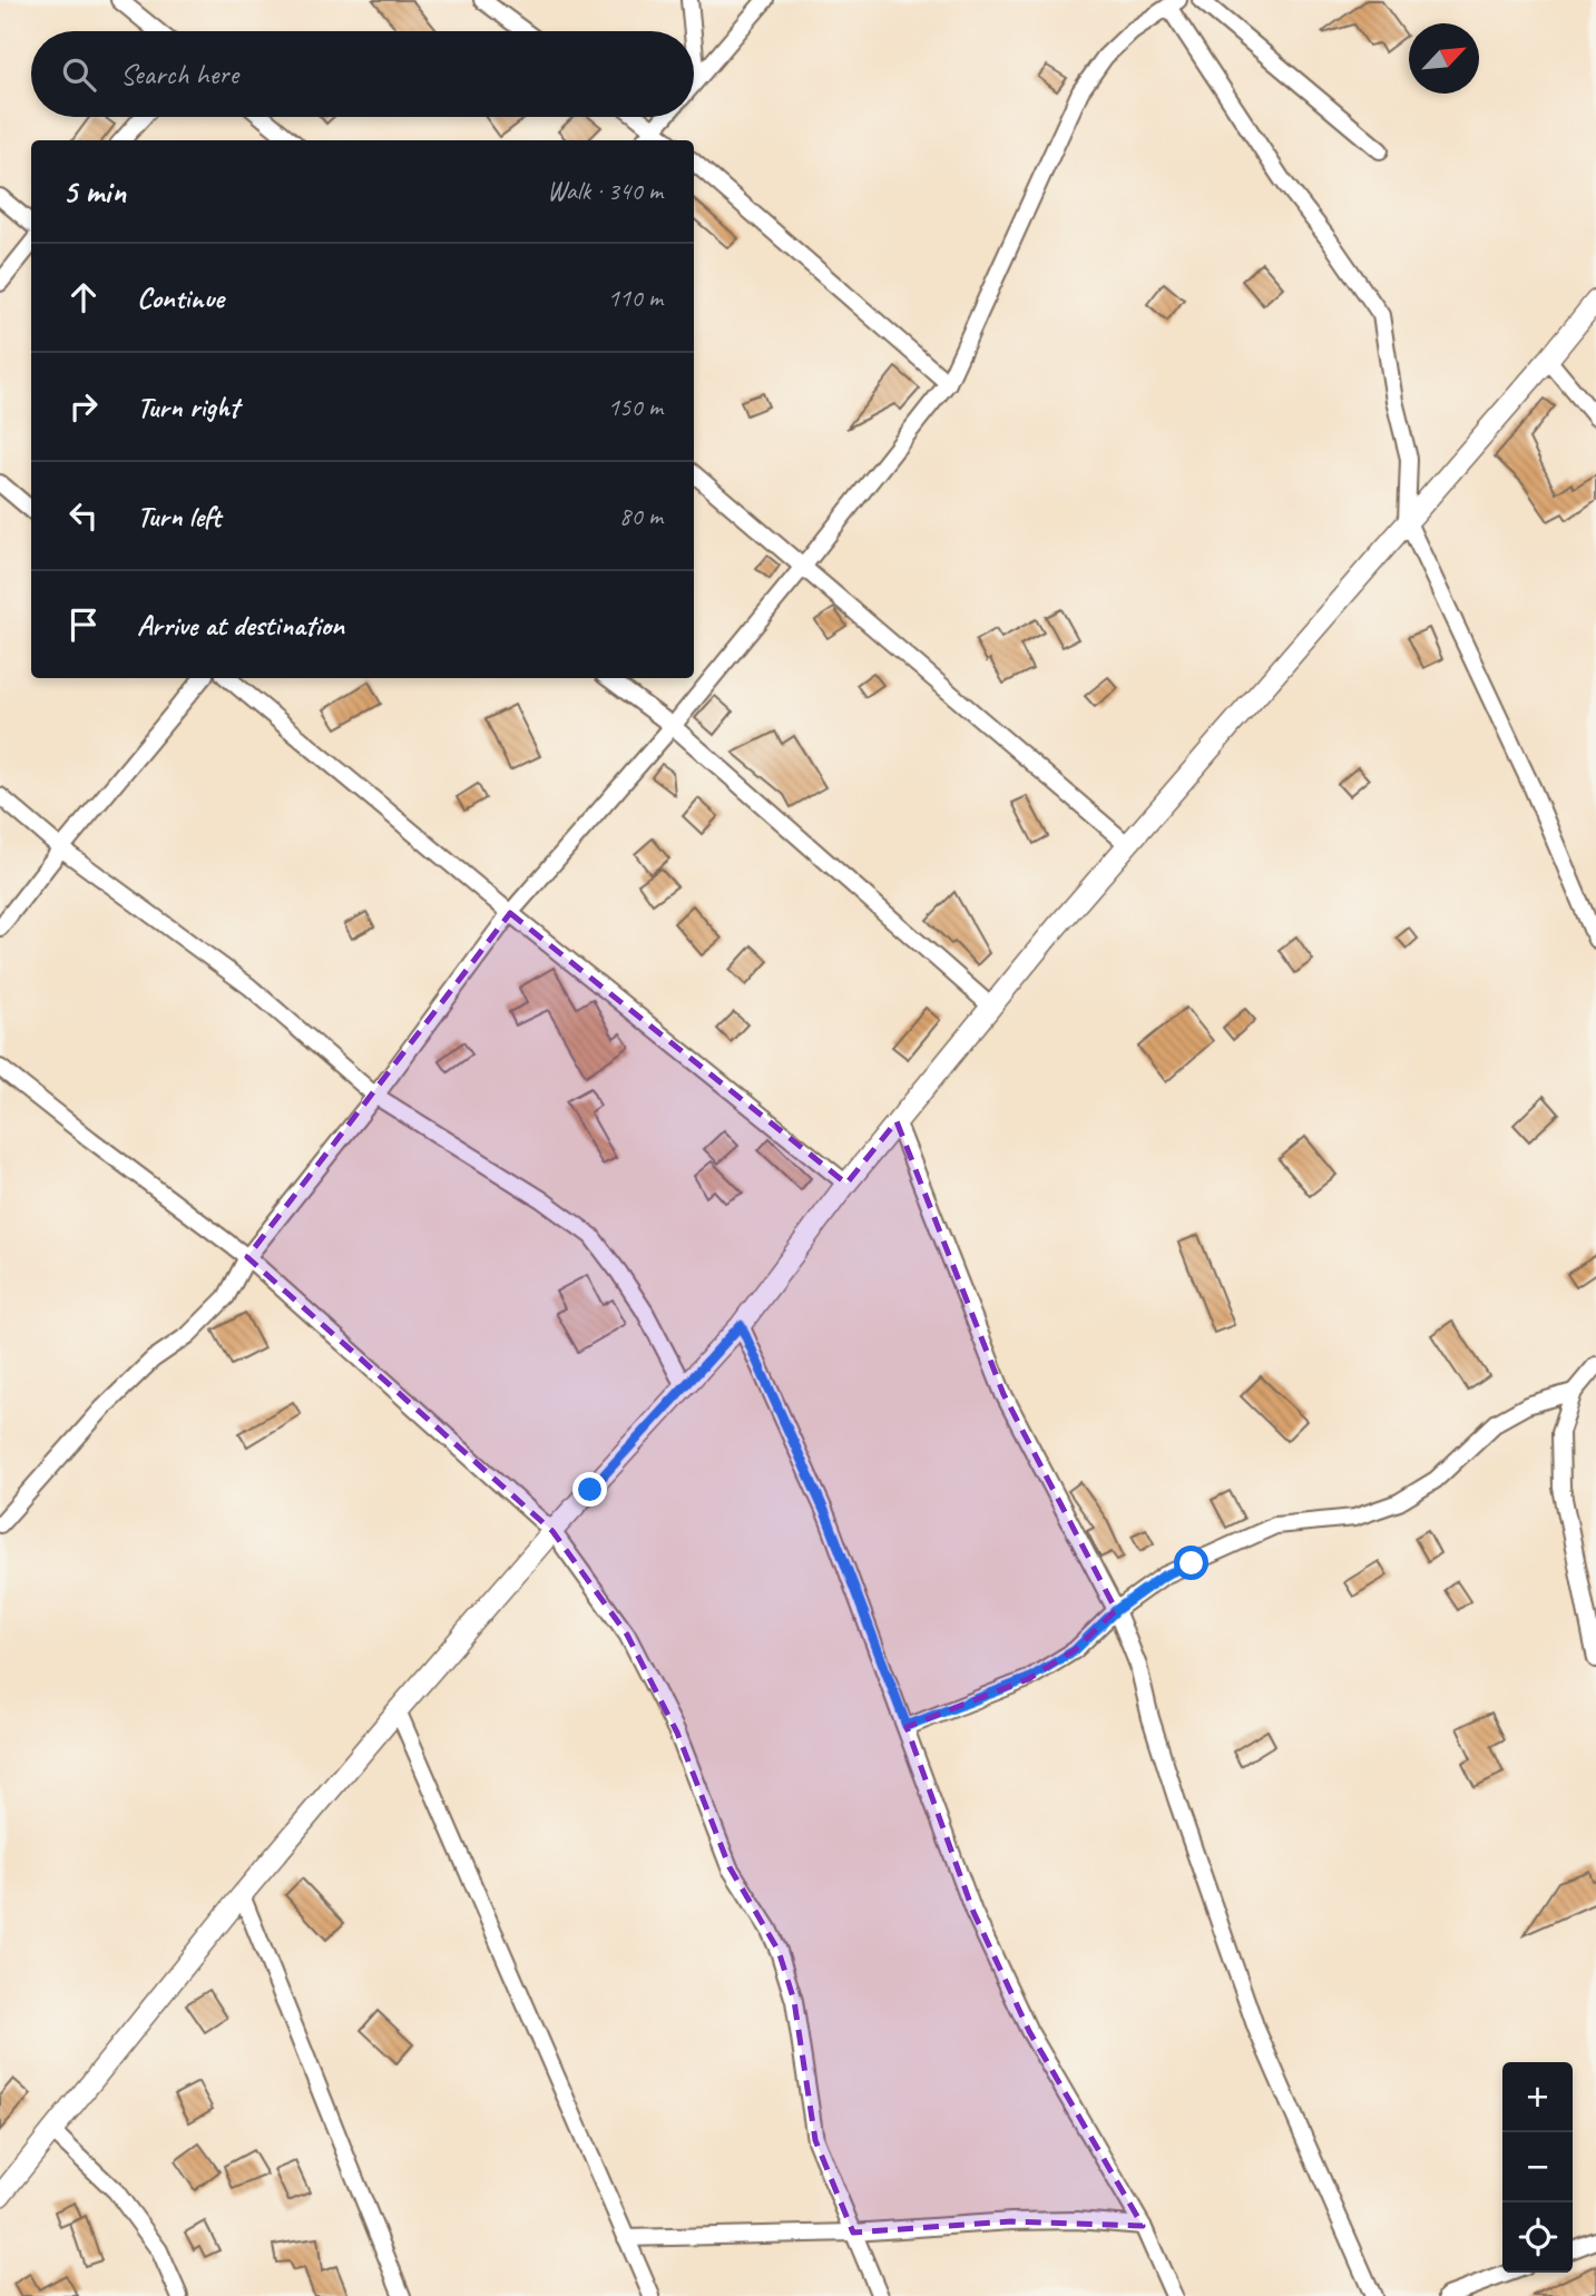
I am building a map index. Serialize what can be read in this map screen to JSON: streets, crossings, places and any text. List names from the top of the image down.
{
  "north": "top right",
  "page": {
    "search": "Search here",
    "heading": ["5 min", "Walk · 340 m"],
    "list": [
      ["Continue", "110 m"],
      ["Turn right", "150 m"],
      ["Turn left", "80 m"],
      "Arrive at destination"
    ],
    "map_buttons": ["+", "−"]
  }
}
